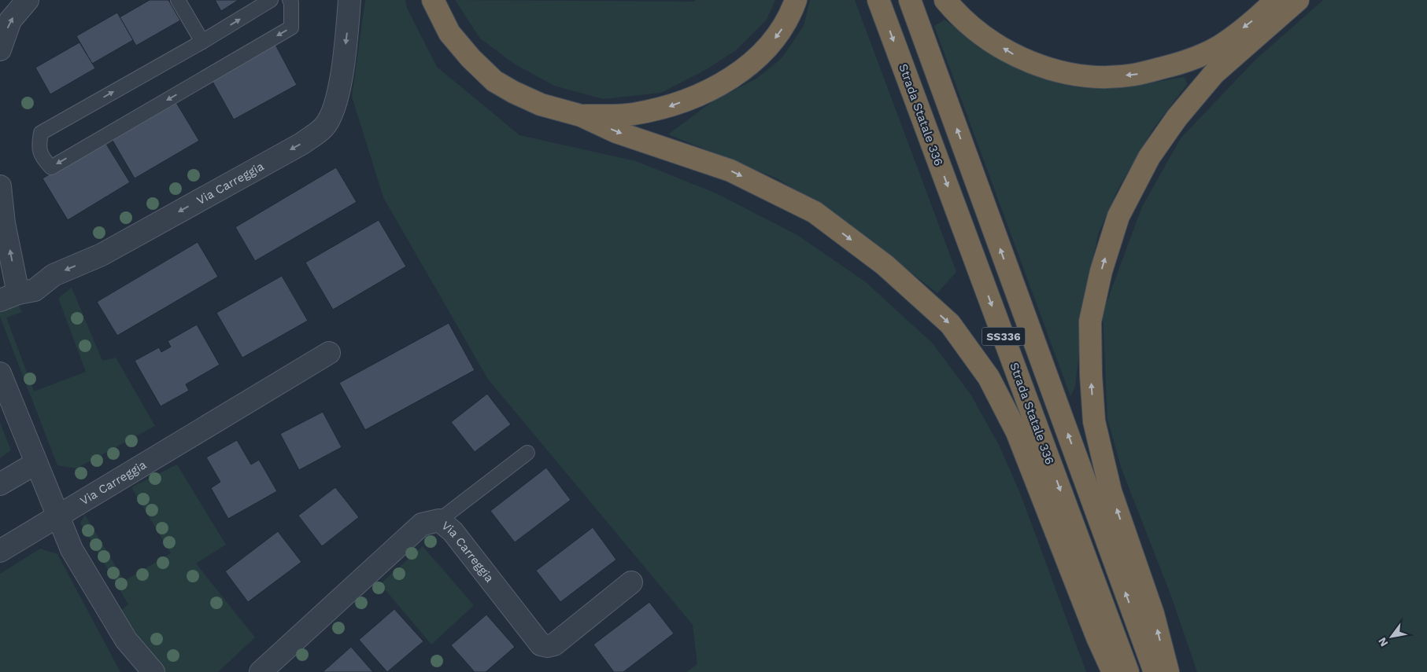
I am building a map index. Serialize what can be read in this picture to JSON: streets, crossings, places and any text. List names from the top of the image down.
{
  "streets": {
    "highway": ["Strada Statale 336", "SS336"],
    "street": ["Via Carreggia"]
  },
  "north": "bottom left"
}
